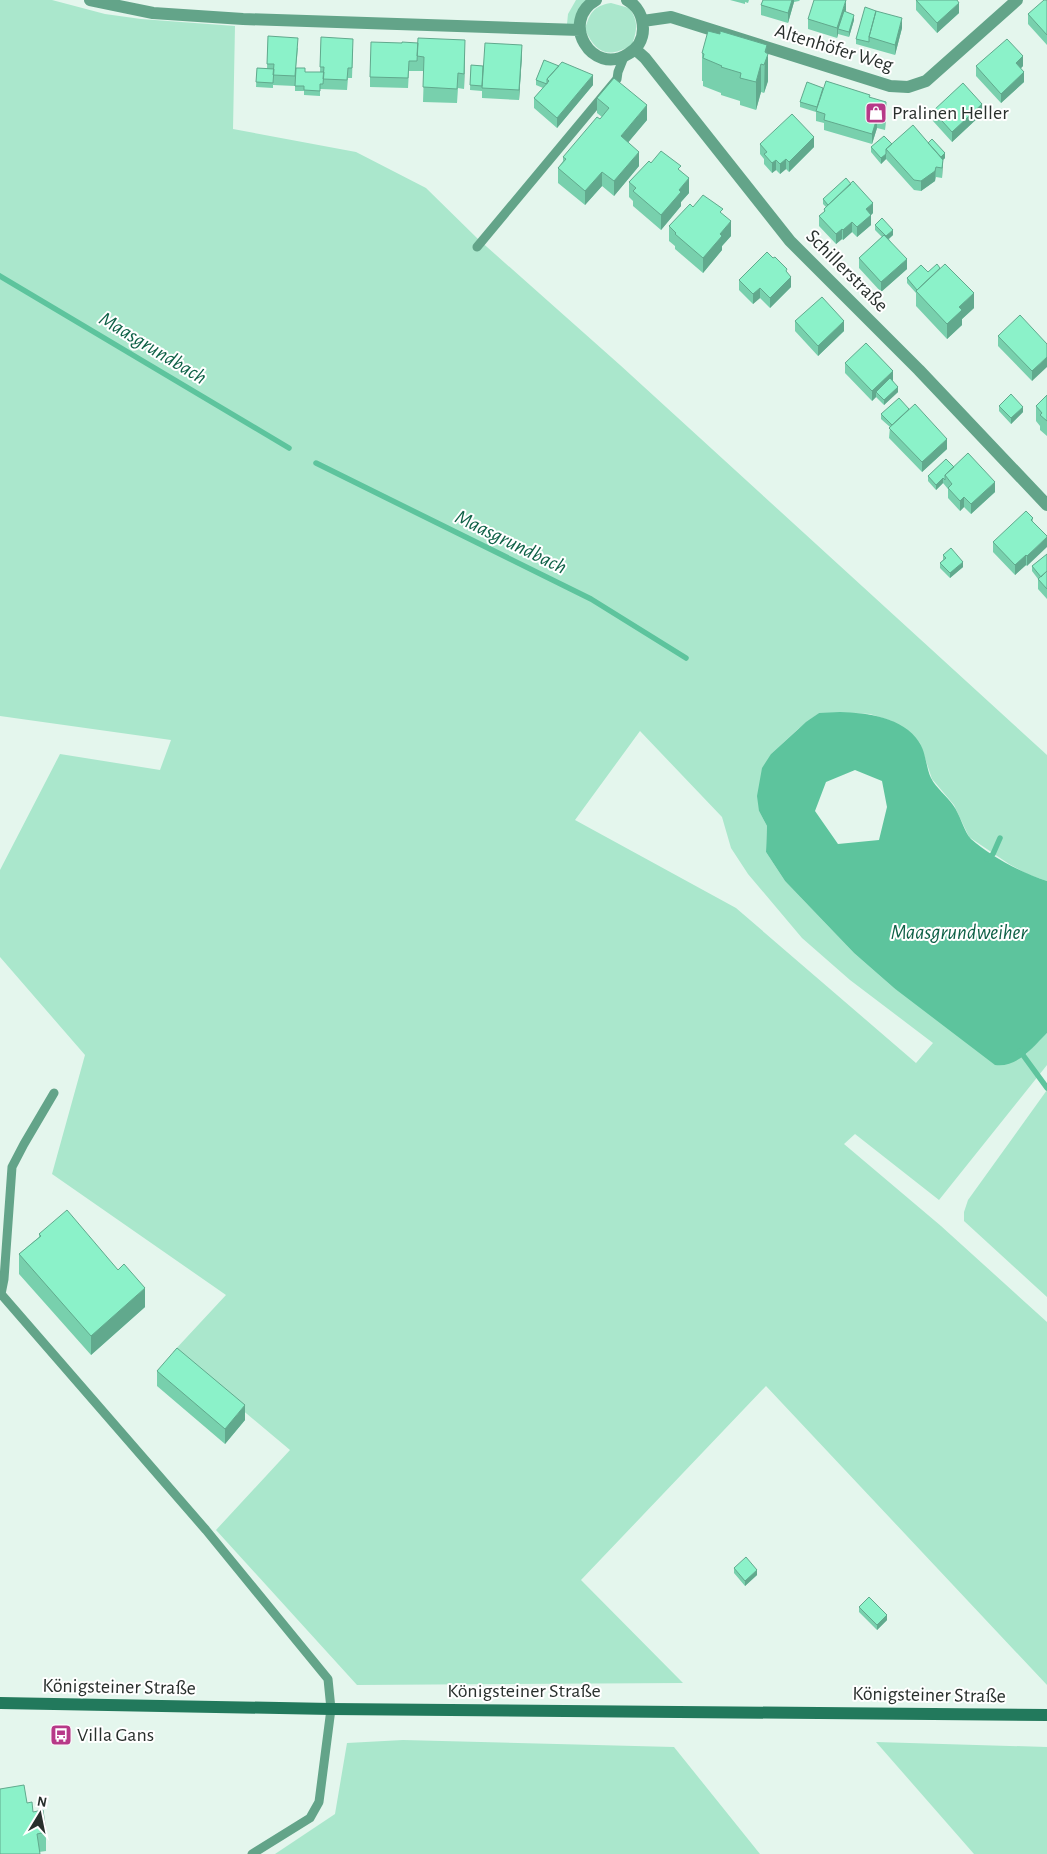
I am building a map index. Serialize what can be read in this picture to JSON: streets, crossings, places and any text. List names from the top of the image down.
{
  "streets": {
    "main road": ["Königsteiner Straße"],
    "street": ["Altenhöfer Weg", "Schillerstraße"]
  },
  "water": ["Maasgrundbach", "Maasgrundweiher"],
  "places": {
    "shop": ["Pralinen Heller"],
    "bus stop": ["Villa Gans"]
  },
  "north": "top"
}
